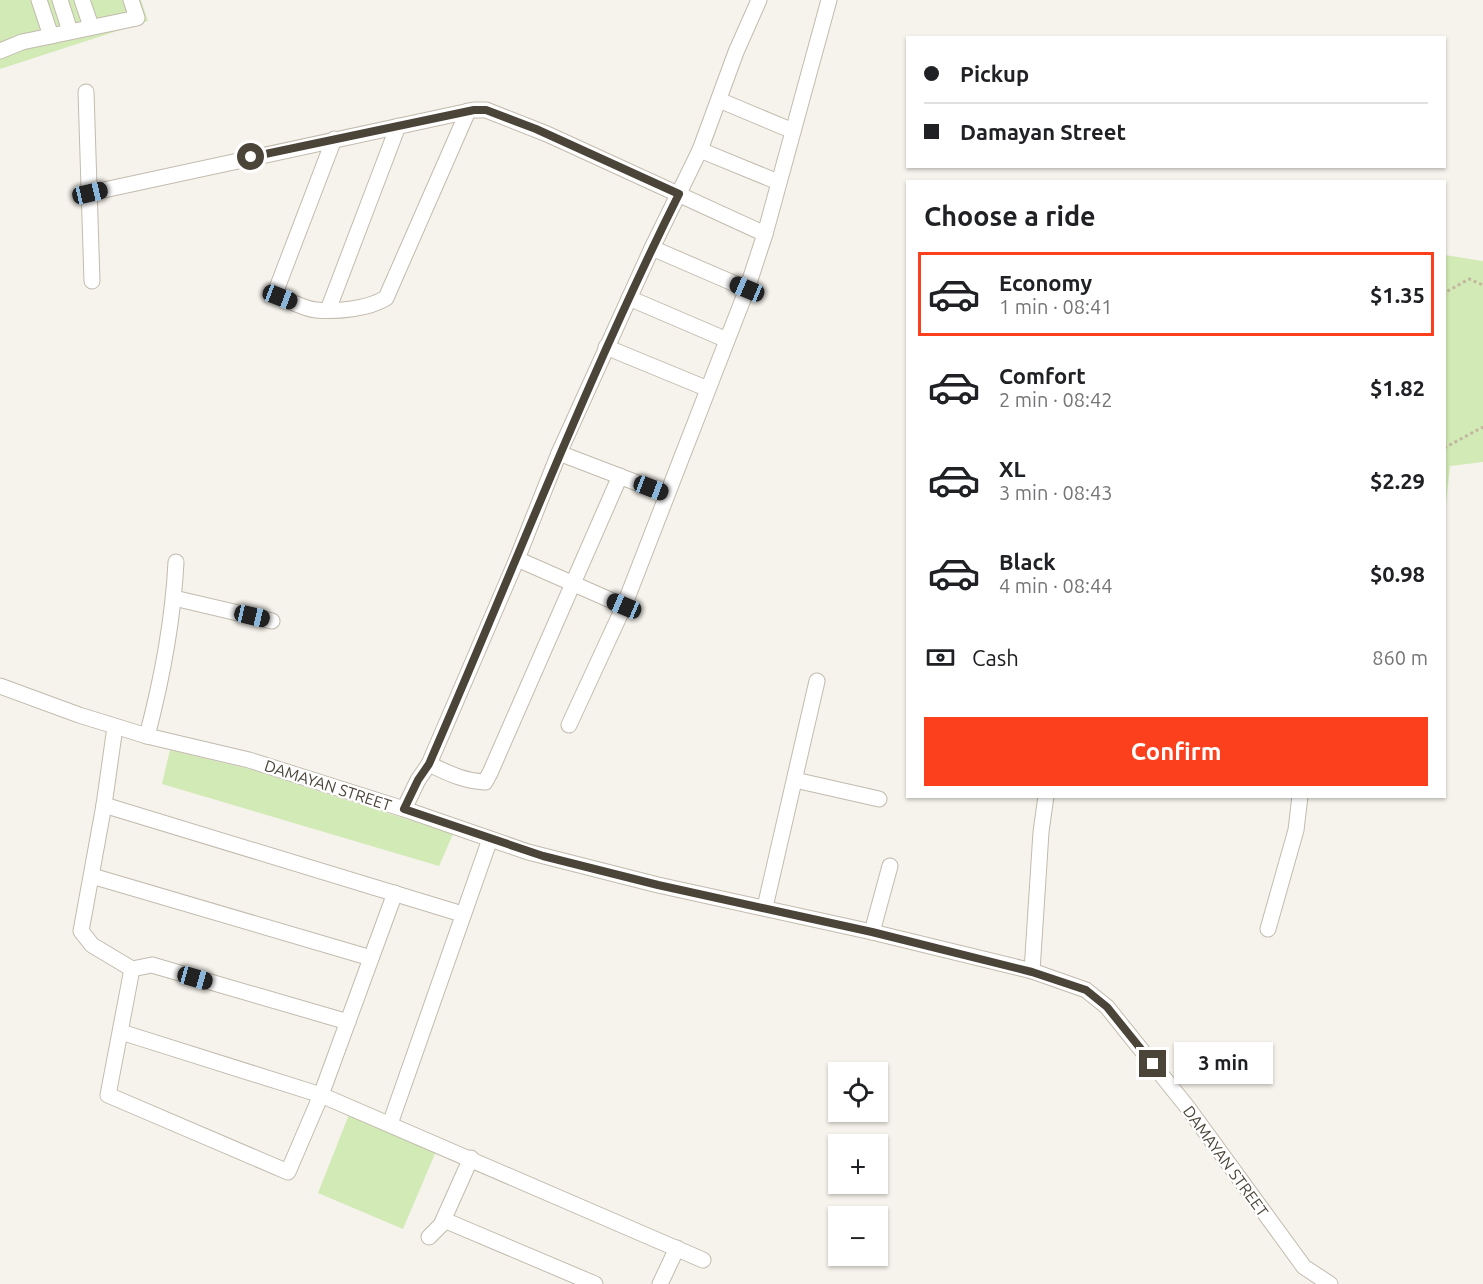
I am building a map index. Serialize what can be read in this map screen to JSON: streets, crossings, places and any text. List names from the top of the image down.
{
  "streets": {
    "street": ["DAMAYAN STREET"]
  },
  "page": {
    "banner": ["Pickup", "Damayan Street"],
    "heading": "Choose a ride",
    "list": [
      {
        "name": "Economy",
        "note": "1 min · 08:41",
        "value": "$1.35"
      },
      {
        "name": "Comfort",
        "note": "2 min · 08:42",
        "value": "$1.82"
      },
      {
        "name": "XL",
        "note": "3 min · 08:43",
        "value": "$2.29"
      },
      {
        "name": "Black",
        "note": "4 min · 08:44",
        "value": "$0.98"
      }
    ],
    "pay": ["Cash", "860 m"],
    "buttons": "Confirm",
    "bubble": "3 min",
    "map_buttons": ["+", "−"]
  }
}
